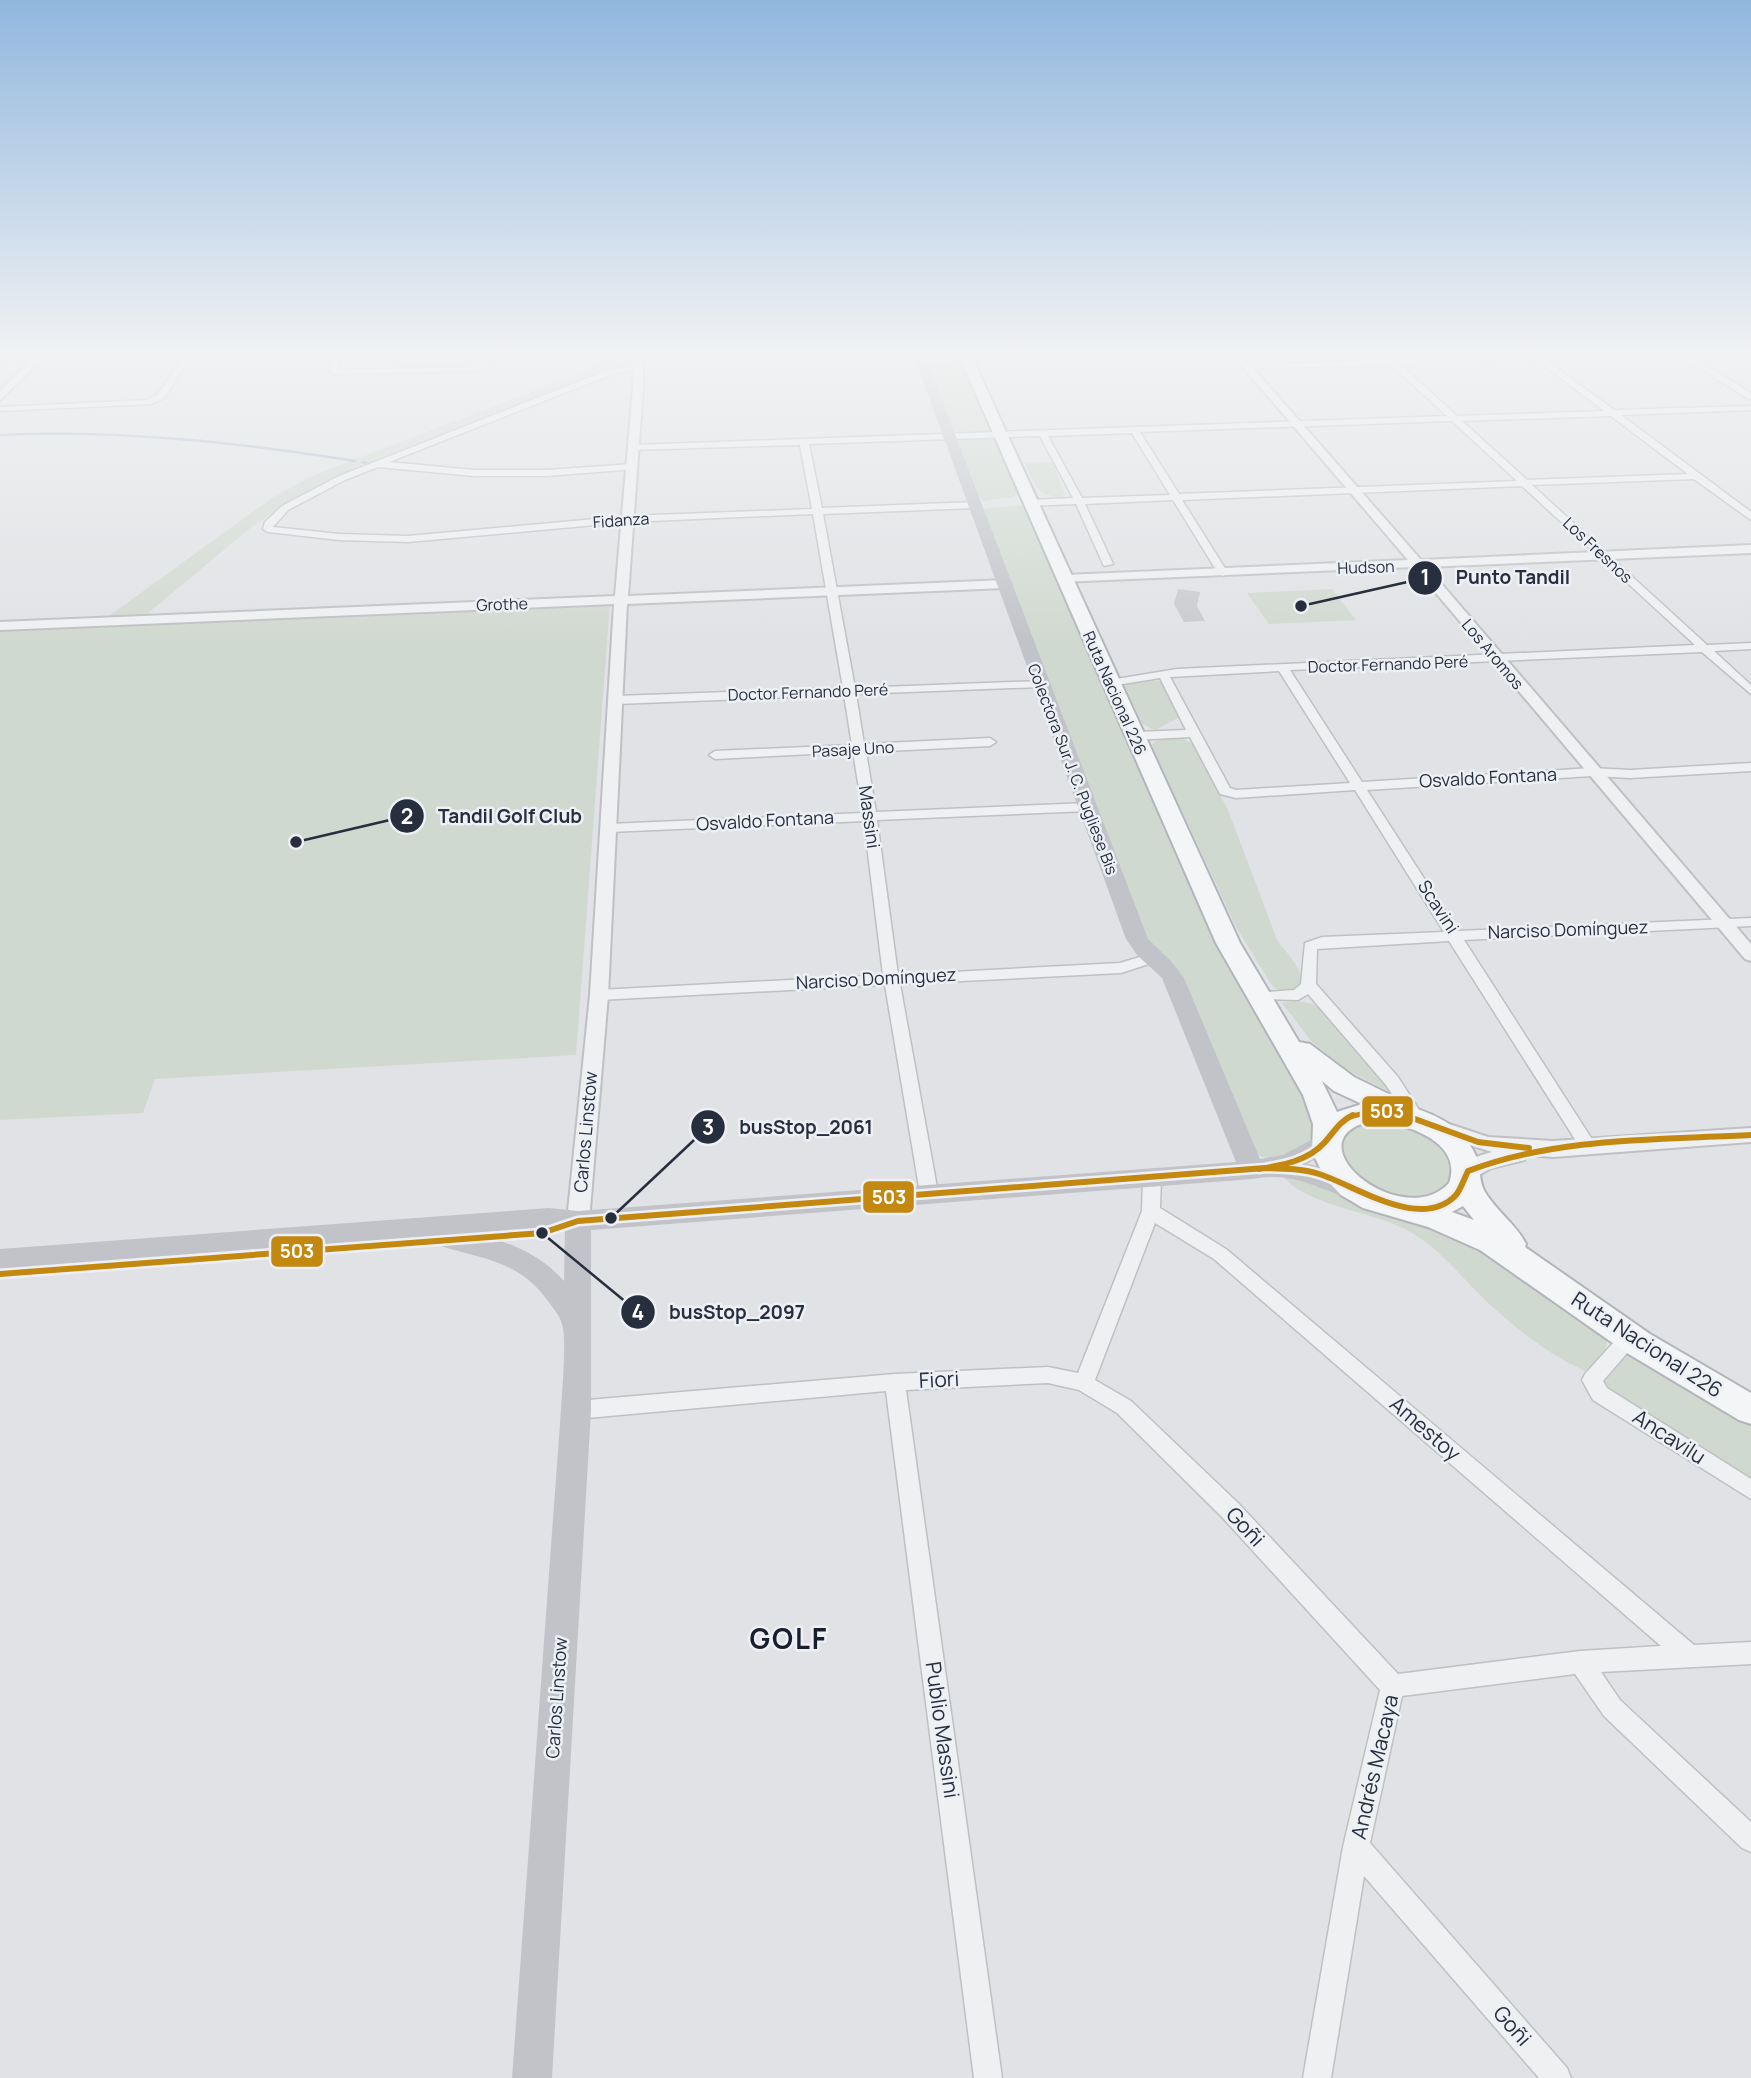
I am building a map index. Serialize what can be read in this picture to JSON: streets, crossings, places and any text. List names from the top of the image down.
{
  "streets": {
    "highway": ["Ruta Nacional 226"],
    "main road": ["Colectora Sur J. C. Pugliese Bis", "Carlos Linstow"],
    "street": [
      "Fidanza",
      "Los Fresnos",
      "Hudson",
      "Grothe",
      "Los Aromos",
      "Doctor Fernando Peré",
      "Pasaje Uno",
      "Osvaldo Fontana",
      "Massini",
      "Scavini",
      "Narciso Domínguez",
      "Fiori",
      "Amestoy",
      "Ancavilu",
      "Goñi",
      "Publio Massini",
      "Andrés Macaya"
    ]
  },
  "crossings": [
    ["Fidanza", "Colectora Sur J. C. Pugliese Bis"],
    ["Fidanza", "Massini"],
    ["Fidanza", "Carlos Linstow"],
    ["Los Fresnos", "Hudson"],
    ["Los Fresnos", "Doctor Fernando Peré"],
    ["Hudson", "Los Aromos"],
    ["Hudson", "Ruta Nacional 226"],
    ["Grothe", "Colectora Sur J. C. Pugliese Bis"],
    ["Grothe", "Massini"],
    ["Grothe", "Carlos Linstow"],
    ["Los Aromos", "Doctor Fernando Peré"],
    ["Los Aromos", "Osvaldo Fontana"],
    ["Los Aromos", "Narciso Domínguez"],
    ["Doctor Fernando Peré", "Ruta Nacional 226"],
    ["Doctor Fernando Peré", "Colectora Sur J. C. Pugliese Bis"],
    ["Doctor Fernando Peré", "Massini"],
    ["Doctor Fernando Peré", "Scavini"],
    ["Doctor Fernando Peré", "Carlos Linstow"],
    ["Ruta Nacional 226", "Ancavilu"],
    ["Pasaje Uno", "Massini"],
    ["Colectora Sur J. C. Pugliese Bis", "Osvaldo Fontana"],
    ["Colectora Sur J. C. Pugliese Bis", "Narciso Domínguez"],
    ["Osvaldo Fontana", "Massini"],
    ["Osvaldo Fontana", "Scavini"],
    ["Osvaldo Fontana", "Carlos Linstow"],
    ["Massini", "Narciso Domínguez"],
    ["Scavini", "Narciso Domínguez"],
    ["Narciso Domínguez", "Carlos Linstow"],
    ["Carlos Linstow", "Fiori"],
    ["Fiori", "Goñi"],
    ["Fiori", "Publio Massini"],
    ["Amestoy", "Andrés Macaya"],
    ["Goñi", "Andrés Macaya"]
  ],
  "districts": ["GOLF"],
  "places": [
    "Punto Tandil",
    "Tandil Golf Club",
    "busStop_2061",
    "busStop_2097"
  ],
  "lines": ["transit line 503"]
}
